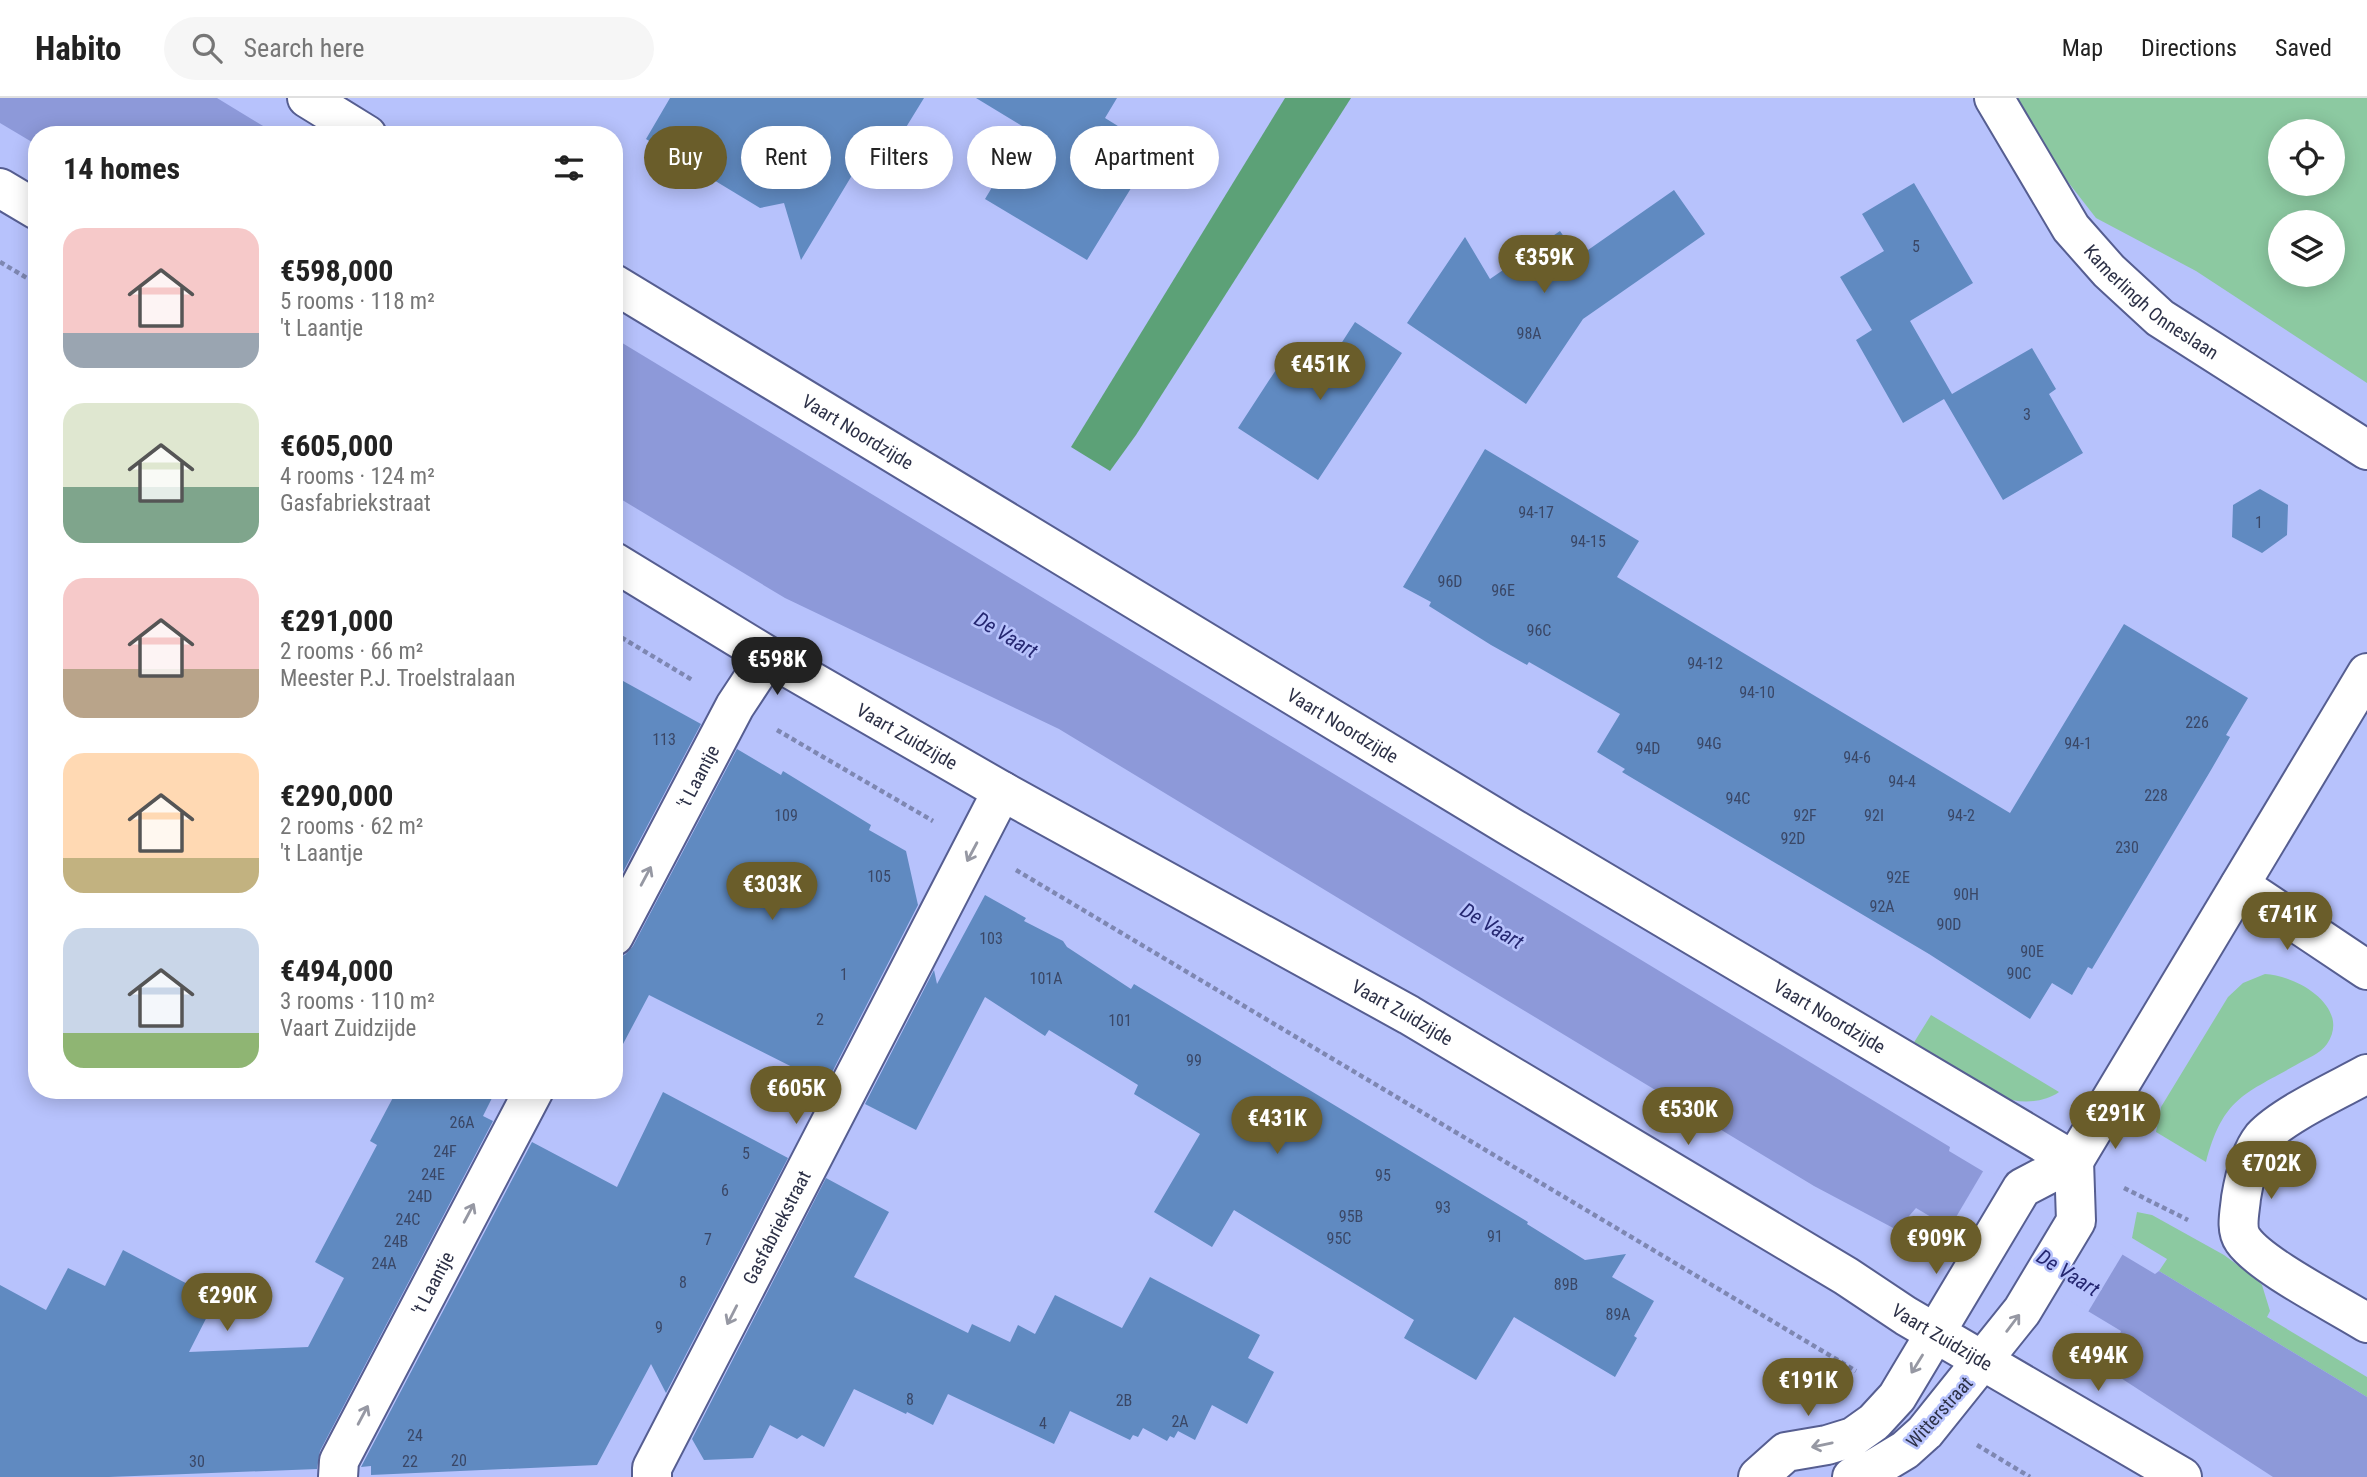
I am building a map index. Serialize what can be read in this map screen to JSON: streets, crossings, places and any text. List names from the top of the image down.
{
  "streets": {
    "street": [
      "Kamerlingh Onneslaan",
      "Vaart Noordzijde",
      "Vaart Zuidzijde",
      "'t Laantje",
      "Gasfabriekstraat",
      "Witterstraat"
    ]
  },
  "crossings": [
    ["Vaart Noordzijde", "Witterstraat"],
    ["Vaart Zuidzijde", "'t Laantje"],
    ["Vaart Zuidzijde", "Gasfabriekstraat"],
    ["Vaart Zuidzijde", "Witterstraat"]
  ],
  "one_way": ["'t Laantje", "Gasfabriekstraat"],
  "water": ["De Vaart"],
  "house_numbers": [
    "5",
    "98A",
    "3",
    "94-17",
    "1",
    "94-15",
    "96D",
    "96E",
    "96C",
    "94-12",
    "94-10",
    "226",
    "113",
    "94G",
    "94-1",
    "94D",
    "94-6",
    "94-4",
    "228",
    "94C",
    "109",
    "92F",
    "92I",
    "94-2",
    "92D",
    "230",
    "105",
    "92E",
    "90H",
    "92A",
    "90D",
    "103",
    "90E",
    "90C",
    "1",
    "101A",
    "2",
    "101",
    "99",
    "26A",
    "24F",
    "5",
    "24E",
    "95",
    "6",
    "24D",
    "93",
    "95B",
    "24C",
    "91",
    "95C",
    "7",
    "24B",
    "24A",
    "8",
    "89B",
    "89A",
    "9",
    "8",
    "2B",
    "2A",
    "4",
    "24",
    "20",
    "30",
    "22"
  ],
  "page": {
    "header": "Habito",
    "search": "Search here",
    "nav": ["Map", "Directions", "Saved"],
    "chip": [
      "Buy",
      "Rent",
      "Filters",
      "New",
      "Apartment"
    ],
    "heading": "14 homes",
    "list": [
      {
        "name": "€598,000",
        "note": "5 rooms · 118 m² · 't Laantje"
      },
      {
        "name": "€605,000",
        "note": "4 rooms · 124 m² · Gasfabriekstraat"
      },
      {
        "name": "€291,000",
        "note": "2 rooms · 66 m² · Meester P.J. Troelstralaan"
      },
      {
        "name": "€290,000",
        "note": "2 rooms · 62 m² · 't Laantje"
      },
      {
        "name": "€494,000",
        "note": "3 rooms · 110 m² · Vaart Zuidzijde"
      }
    ],
    "price": [
      "€359K",
      "€451K",
      "€598K",
      "€303K",
      "€741K",
      "€605K",
      "€530K",
      "€291K",
      "€431K",
      "€702K",
      "€909K",
      "€290K",
      "€494K",
      "€191K"
    ]
  }
}
